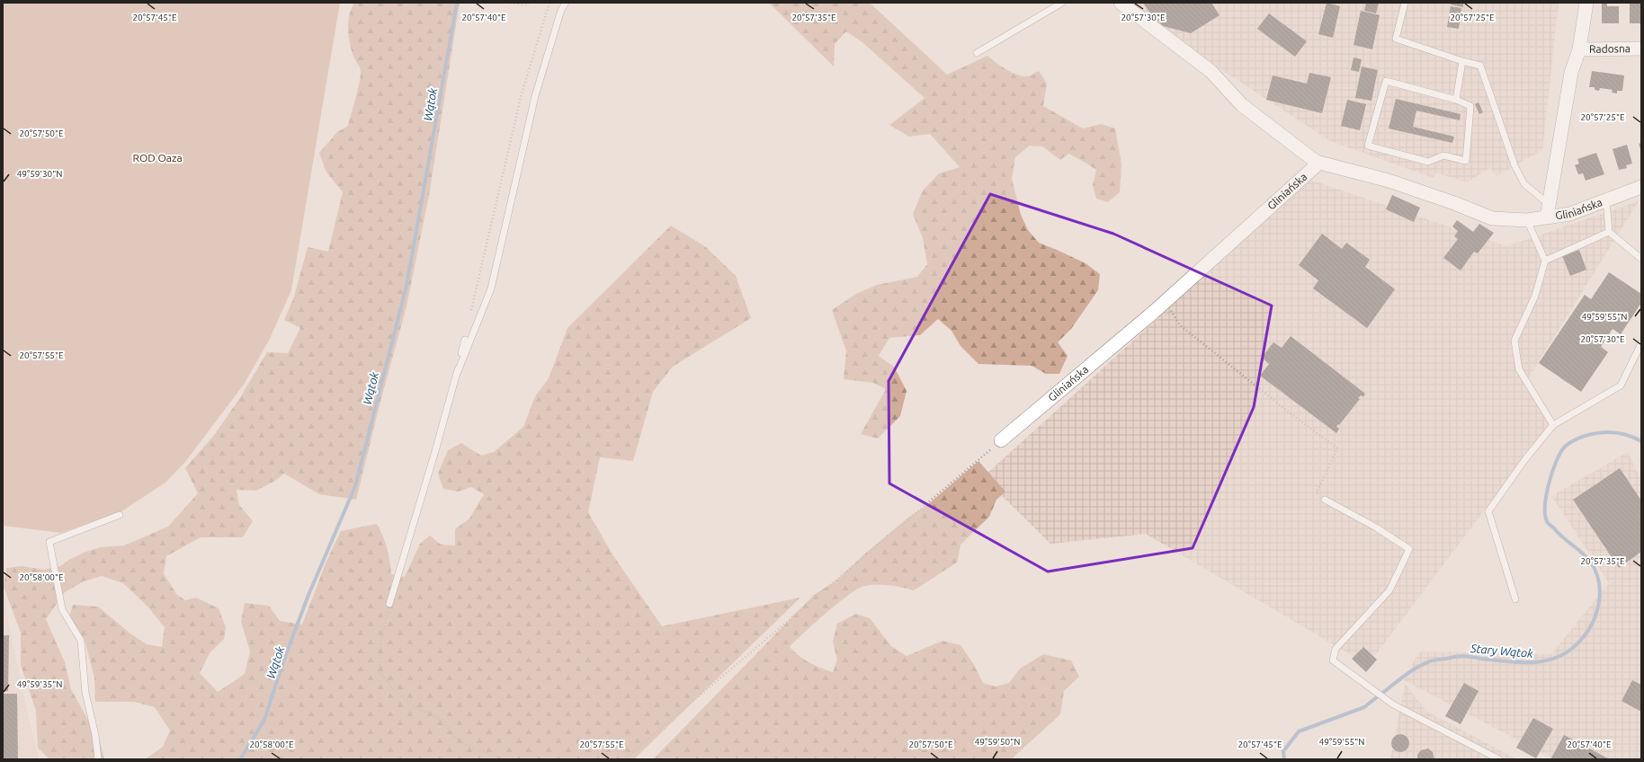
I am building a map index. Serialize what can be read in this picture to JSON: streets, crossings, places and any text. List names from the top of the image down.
{
  "streets": {
    "street": ["Radosna", "Gliniańska"]
  },
  "water": ["Wątok", "Stary Wątok"],
  "parks": ["ROD Oaza"],
  "coordinates": [
    "20°57'45\"E",
    "20°57'40\"E",
    "20°57'35\"E",
    "20°57'30\"E",
    "20°57'25\"E",
    "20°57'50\"E",
    "49°59'30\"N",
    "49°59'55\"N",
    "20°57'55\"E",
    "20°58'00\"E",
    "49°59'35\"N",
    "49°59'50\"N"
  ]
}
